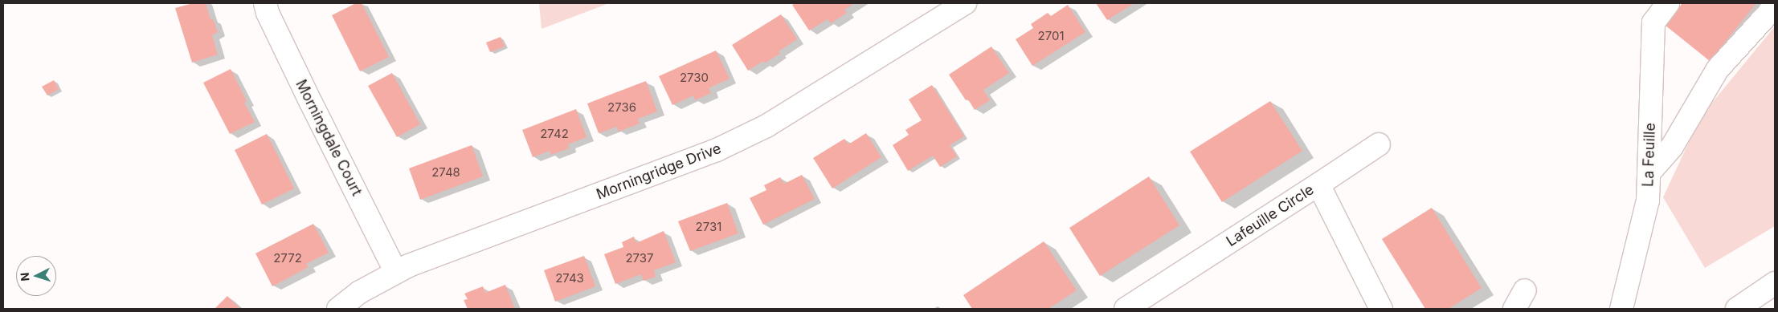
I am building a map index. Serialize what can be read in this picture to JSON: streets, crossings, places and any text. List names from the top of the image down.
{
  "streets": {
    "street": [
      "Morningdale Court",
      "La Feuille",
      "Morningridge Drive",
      "Lafeuille Circle"
    ]
  },
  "crossings": [
    ["Morningdale Court", "Morningridge Drive"]
  ],
  "house_numbers": [
    "2701",
    "2730",
    "2736",
    "2742",
    "2748",
    "2731",
    "2772",
    "2737",
    "2743"
  ],
  "north": "left"
}
